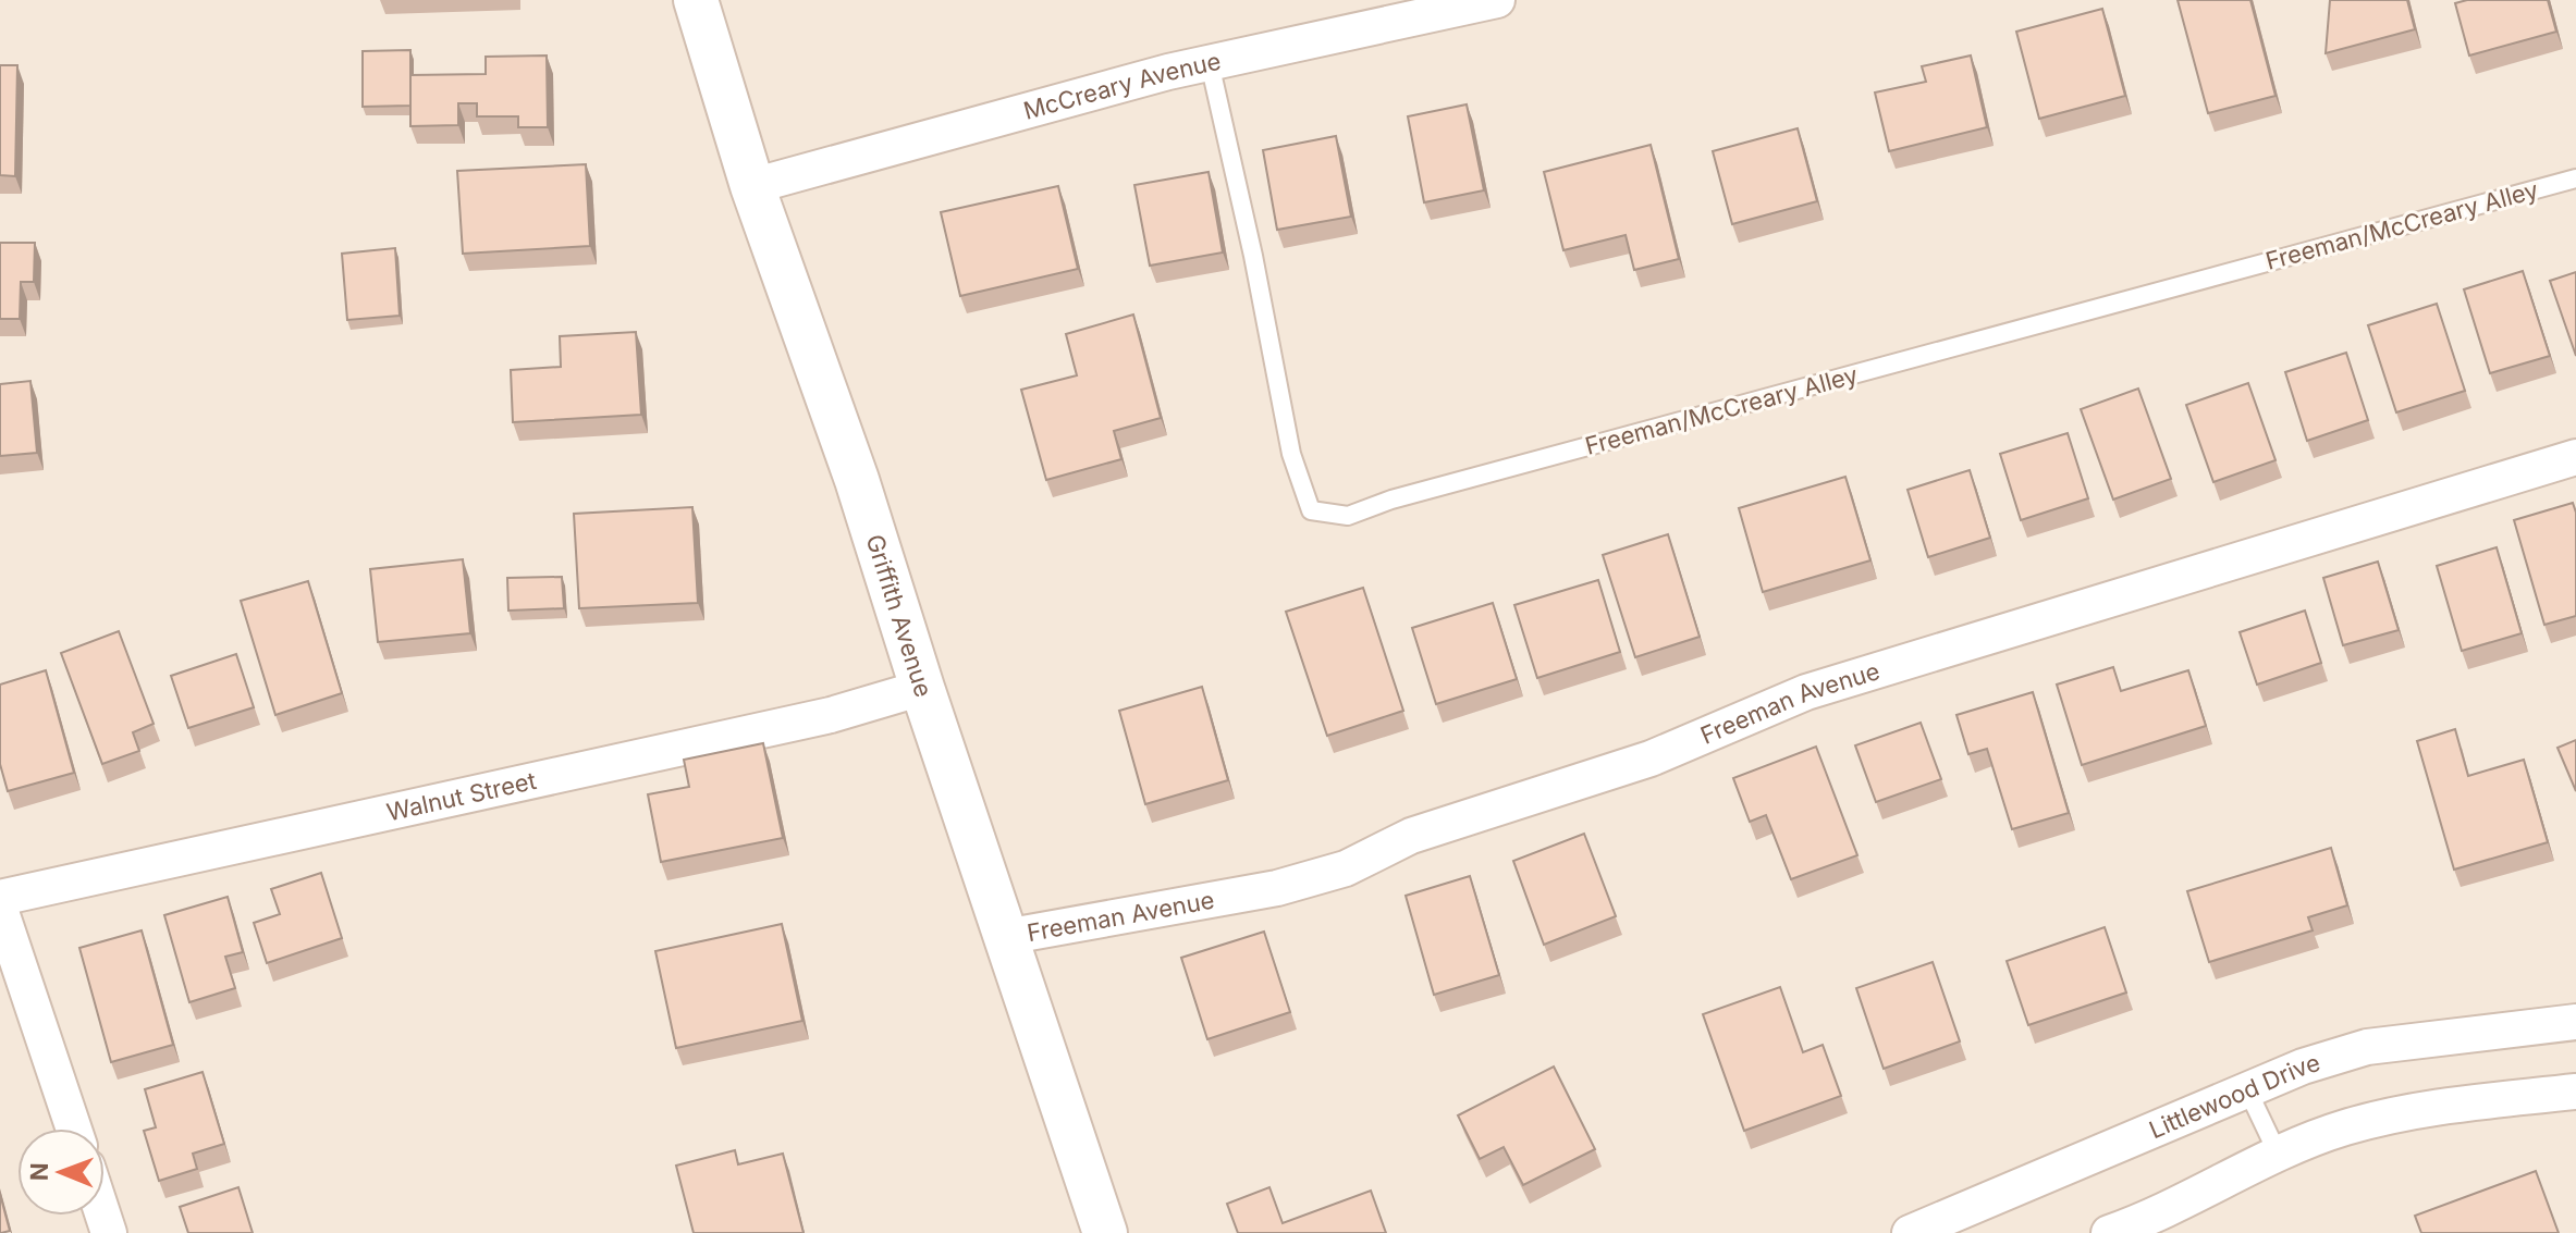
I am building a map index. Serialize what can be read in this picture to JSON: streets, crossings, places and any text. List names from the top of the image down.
{
  "streets": {
    "street": [
      "McCreary Avenue",
      "Griffith Avenue",
      "Freeman Avenue",
      "Walnut Street",
      "Littlewood Drive"
    ],
    "lane": ["Freeman/McCreary Alley"]
  },
  "crossings": [
    ["McCreary Avenue", "Freeman/McCreary Alley"],
    ["McCreary Avenue", "Griffith Avenue"],
    ["Griffith Avenue", "Freeman Avenue"],
    ["Griffith Avenue", "Walnut Street"]
  ],
  "north": "left"
}
